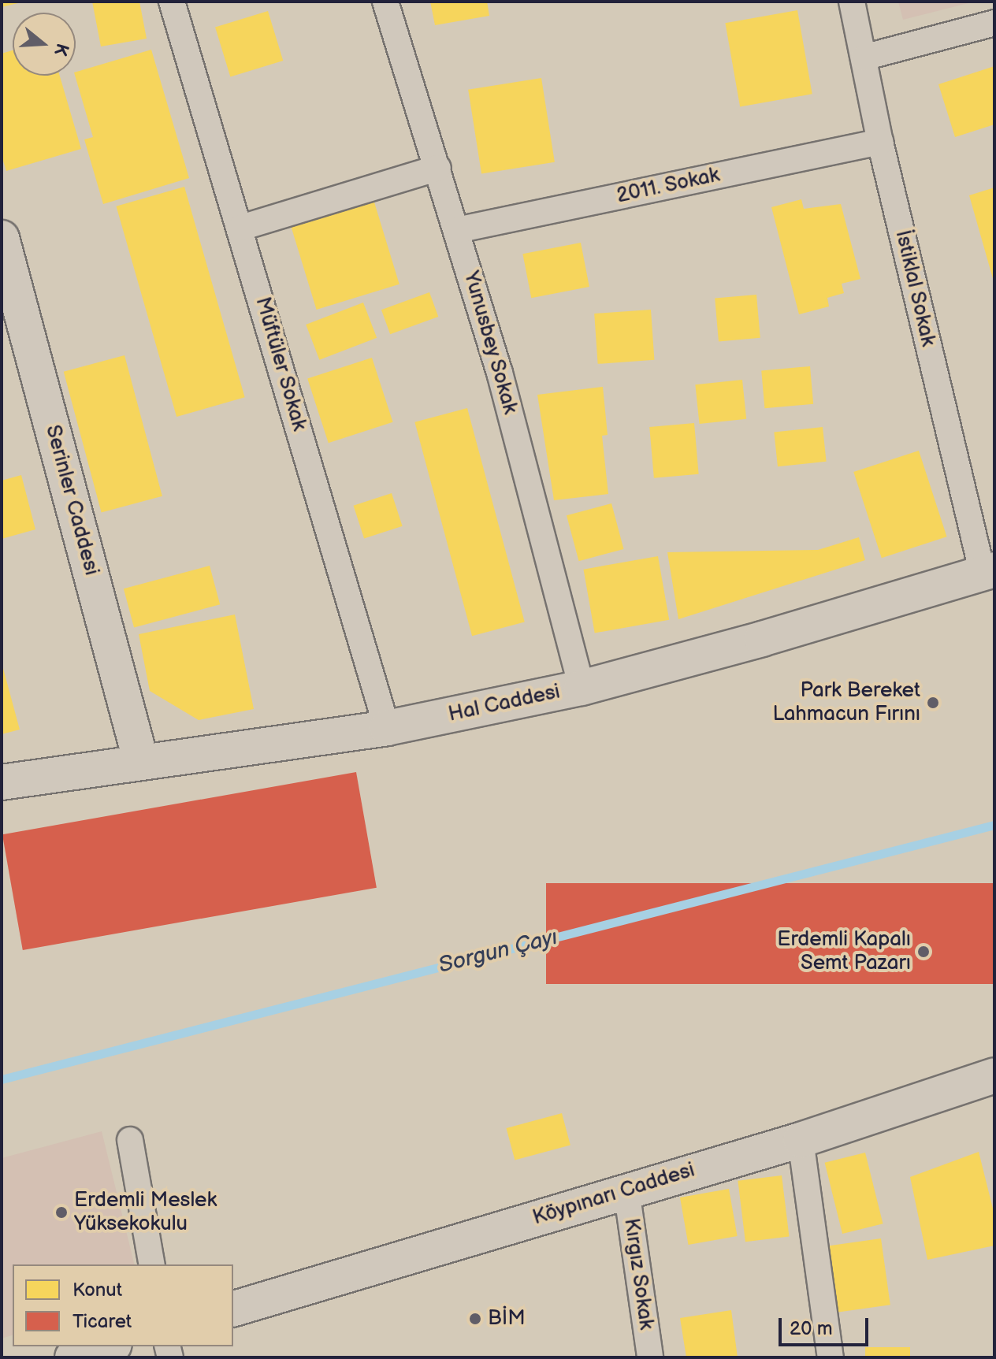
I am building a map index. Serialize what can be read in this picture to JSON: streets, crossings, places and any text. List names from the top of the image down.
{
  "streets": {
    "street": [
      "2011. Sokak",
      "İstiklal Sokak",
      "Yunusbey Sokak",
      "Müftüler Sokak",
      "Serinler Caddesi",
      "Hal Caddesi",
      "Köypınarı Caddesi",
      "Kırgız Sokak"
    ]
  },
  "crossings": [
    ["2011. Sokak", "İstiklal Sokak"],
    ["2011. Sokak", "Yunusbey Sokak"],
    ["İstiklal Sokak", "Hal Caddesi"],
    ["Yunusbey Sokak", "Hal Caddesi"],
    ["Müftüler Sokak", "Hal Caddesi"],
    ["Serinler Caddesi", "Hal Caddesi"],
    ["Köypınarı Caddesi", "Kırgız Sokak"]
  ],
  "water": ["Sorgun Çayı"],
  "places": [
    "Park Bereket Lahmacun Fırını",
    "Erdemli Kapalı Semt Pazarı",
    "Erdemli Meslek Yüksekokulu",
    "BİM"
  ],
  "legend": ["Konut", "Ticaret"],
  "scale_bar": "20 m",
  "north": "right"
}
